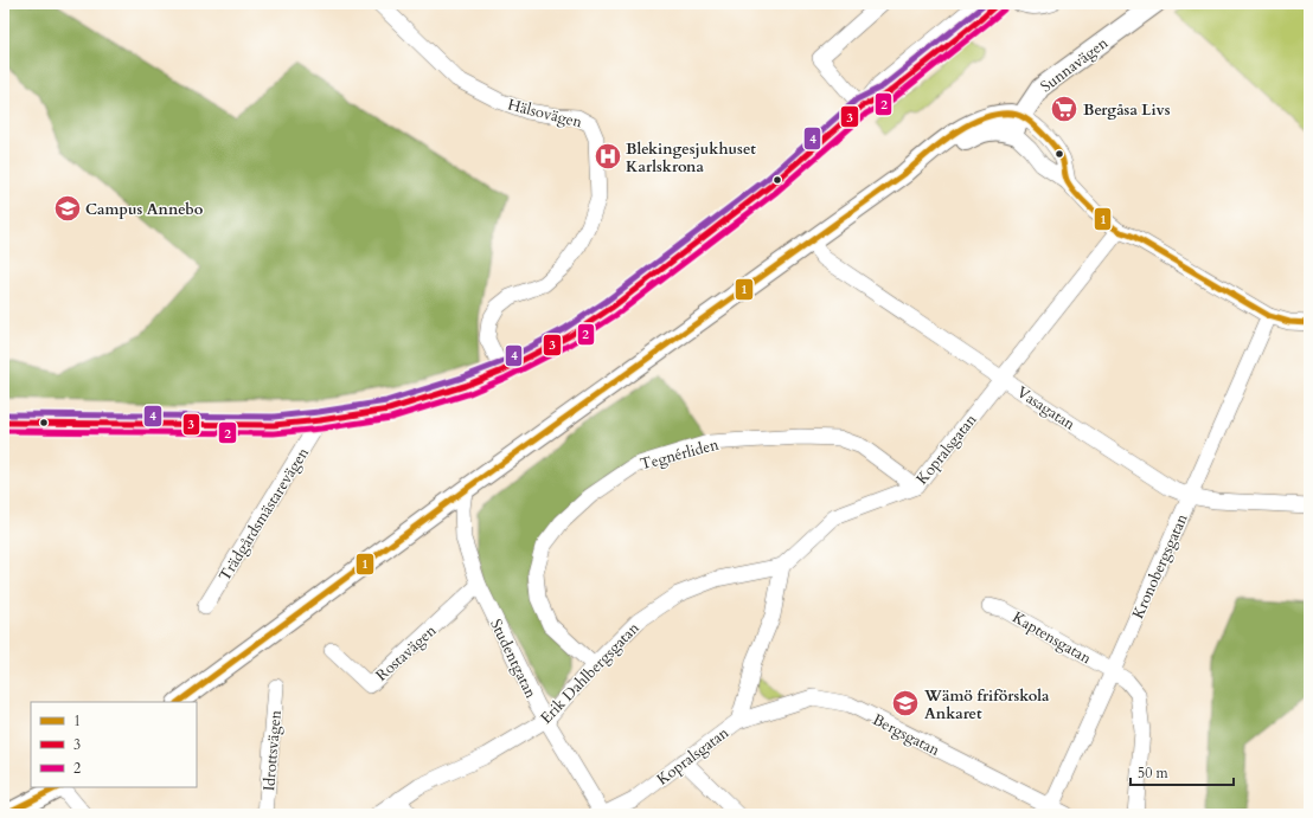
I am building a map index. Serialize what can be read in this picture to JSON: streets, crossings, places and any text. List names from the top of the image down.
{
  "streets": {
    "main road": ["Sunnavägen"],
    "street": [
      "Hälsovägen",
      "Vasagatan",
      "Kopralsgatan",
      "Tegnérliden",
      "Trädgårdsmästarevägen",
      "Kronobergsgatan",
      "Kaptensgatan",
      "Rostavägen",
      "Studentgatan",
      "Erik Dahlbergsgatan",
      "Bergsgatan",
      "Idrottsvägen"
    ]
  },
  "crossings": [
    ["Vasagatan", "Kopralsgatan"],
    ["Vasagatan", "Kronobergsgatan"],
    ["Kopralsgatan", "Tegnérliden"],
    ["Kopralsgatan", "Studentgatan"],
    ["Kopralsgatan", "Erik Dahlbergsgatan"],
    ["Kopralsgatan", "Bergsgatan"],
    ["Tegnérliden", "Erik Dahlbergsgatan"],
    ["Kronobergsgatan", "Kaptensgatan"],
    ["Kronobergsgatan", "Bergsgatan"],
    ["Rostavägen", "Studentgatan"],
    ["Studentgatan", "Erik Dahlbergsgatan"]
  ],
  "places": {
    "supermarket": ["Bergåsa Livs"],
    "hospital": ["Blekingesjukhuset Karlskrona"],
    "school or university": ["Campus Annebo", "Wämö friförskola Ankaret"]
  },
  "lines": [
    "transit line 3",
    "transit line 4",
    "transit line 2",
    "transit line 1"
  ],
  "legend": ["1", "3", "2"],
  "scale_bar": "50 m"
}
